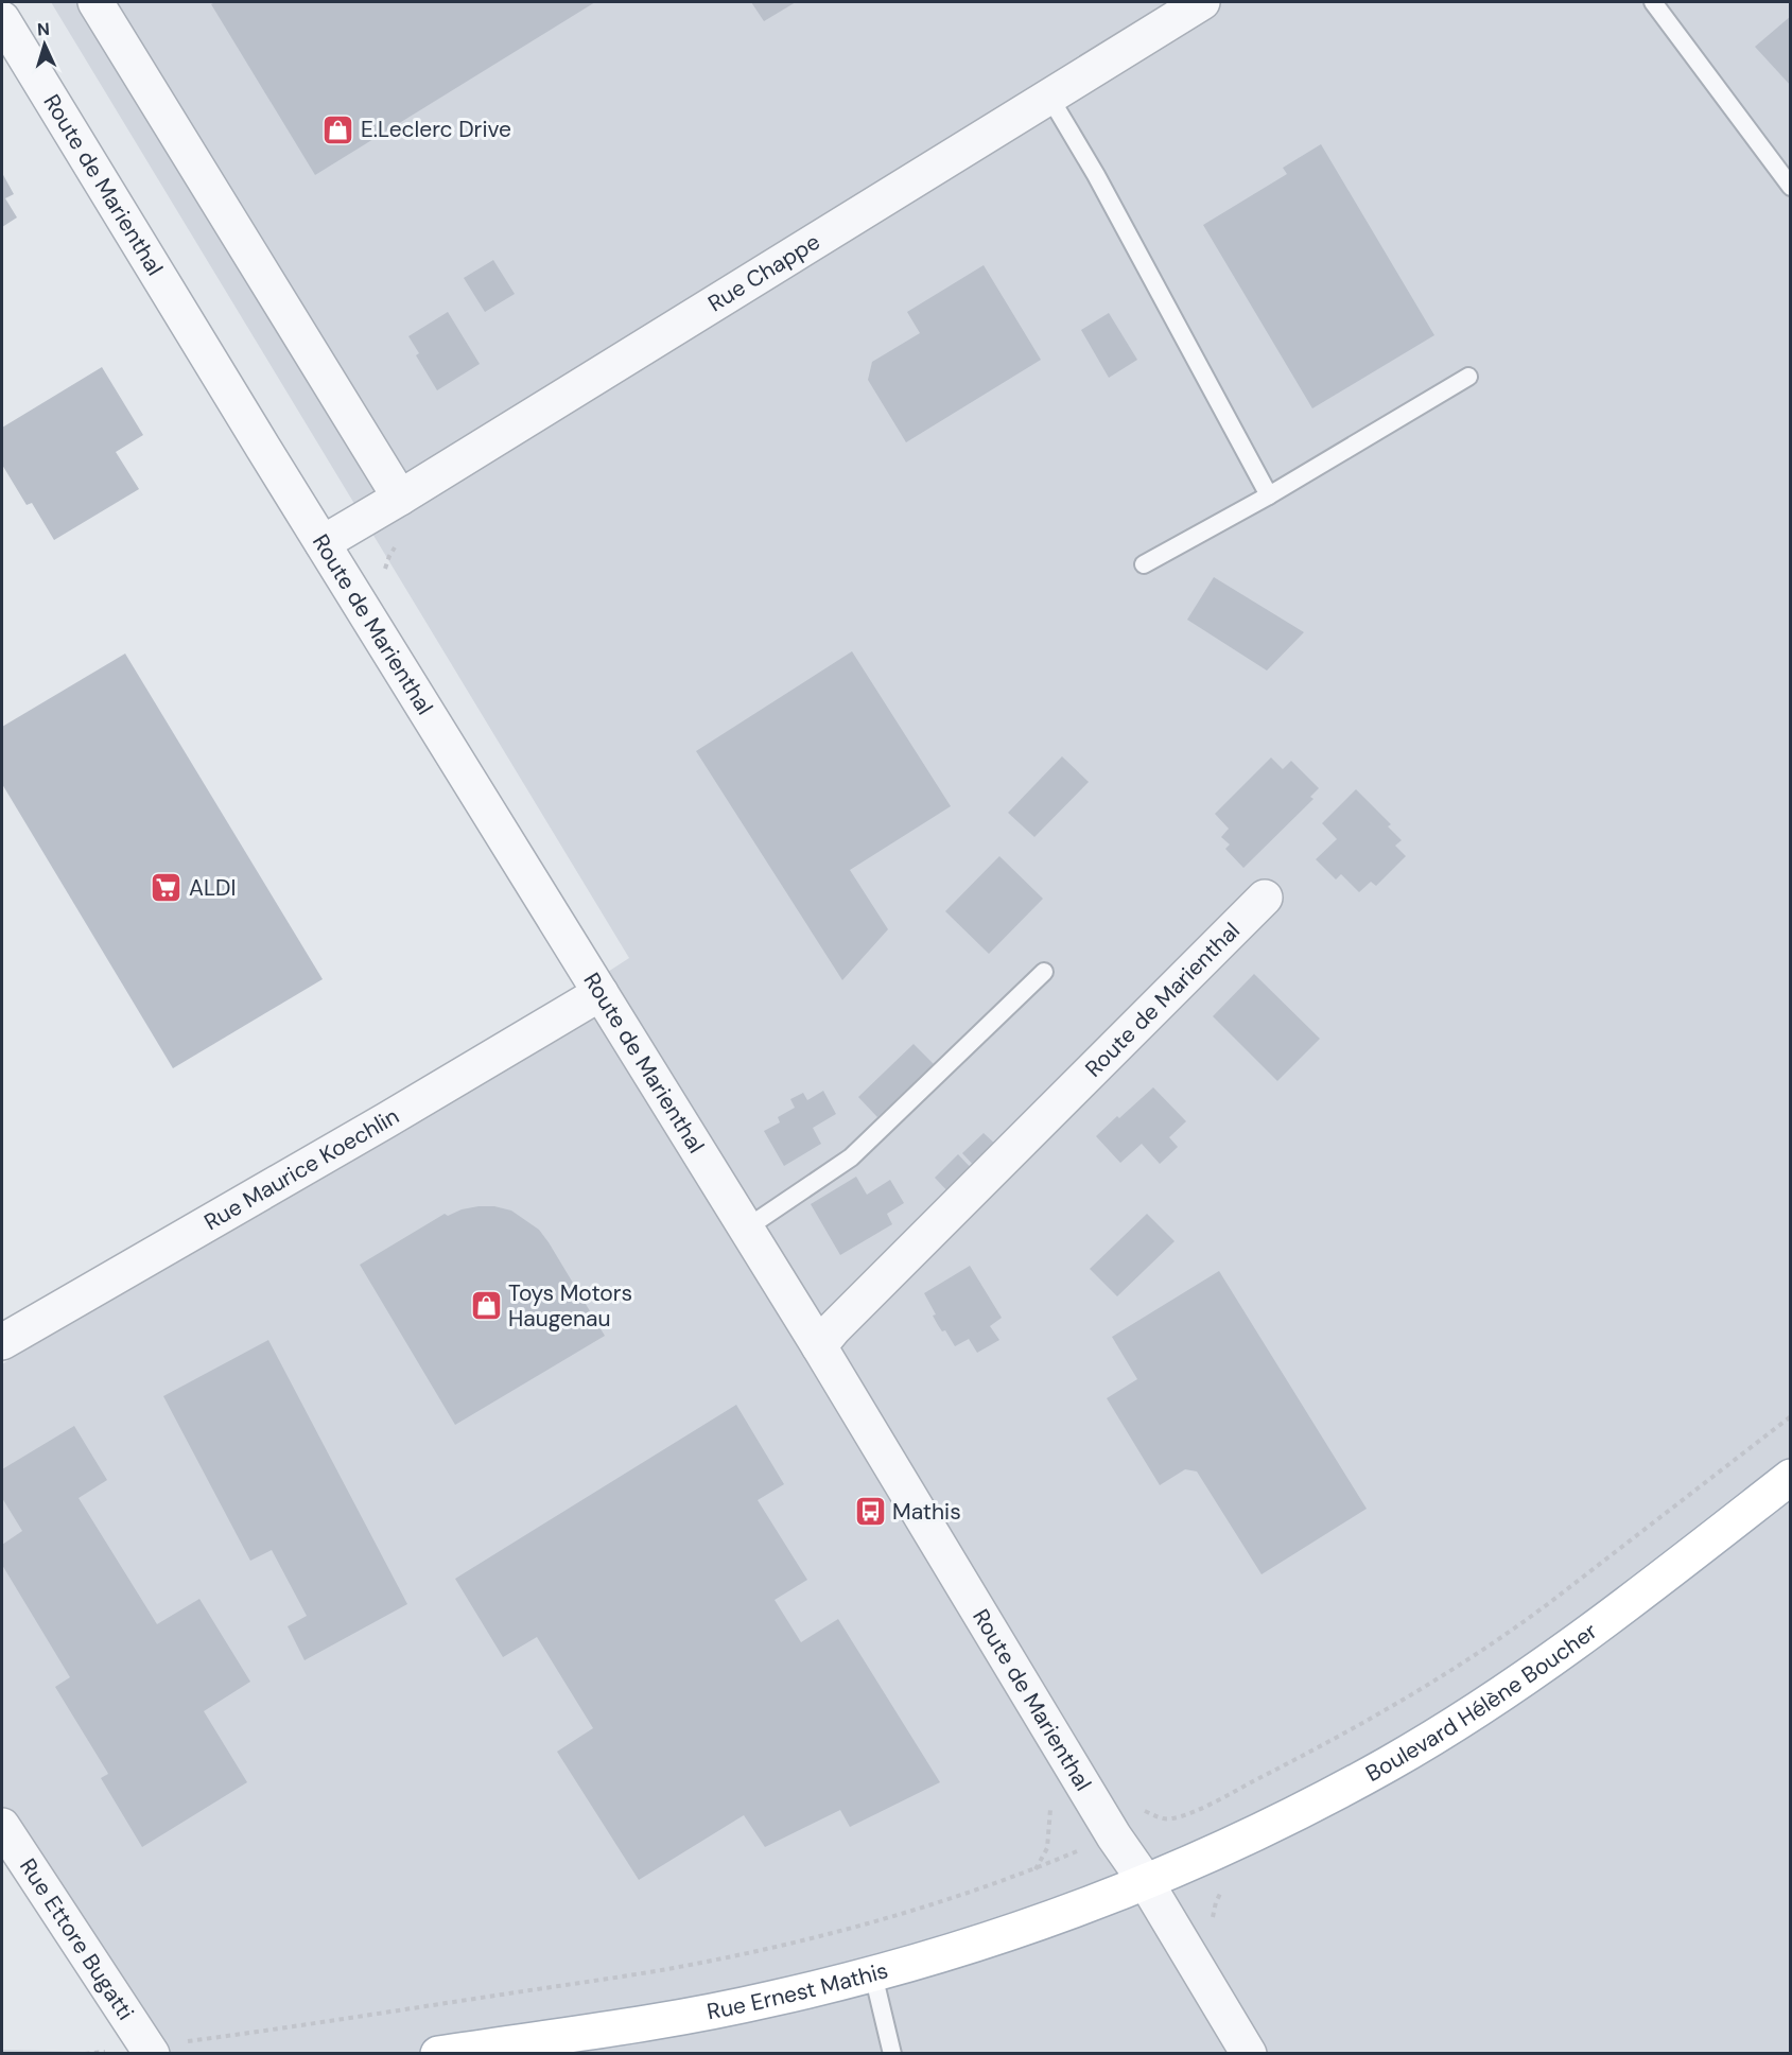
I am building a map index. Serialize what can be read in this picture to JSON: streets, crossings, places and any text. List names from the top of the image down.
{
  "streets": {
    "main road": ["Boulevard Hélène Boucher", "Rue Ernest Mathis"],
    "street": [
      "Route de Marienthal",
      "Rue Chappe",
      "Rue Maurice Koechlin",
      "Rue Ettore Bugatti"
    ]
  },
  "crossings": [
    ["Route de Marienthal", "Rue Chappe"],
    ["Route de Marienthal", "Rue Maurice Koechlin"],
    ["Route de Marienthal", "Boulevard Hélène Boucher"],
    ["Route de Marienthal", "Rue Ernest Mathis"],
    ["Boulevard Hélène Boucher", "Rue Ernest Mathis"]
  ],
  "places": {
    "shop": ["E.Leclerc Drive", "Toys Motors Haugenau"],
    "supermarket": ["ALDI"],
    "bus stop": ["Mathis"]
  },
  "north": "top"
}
